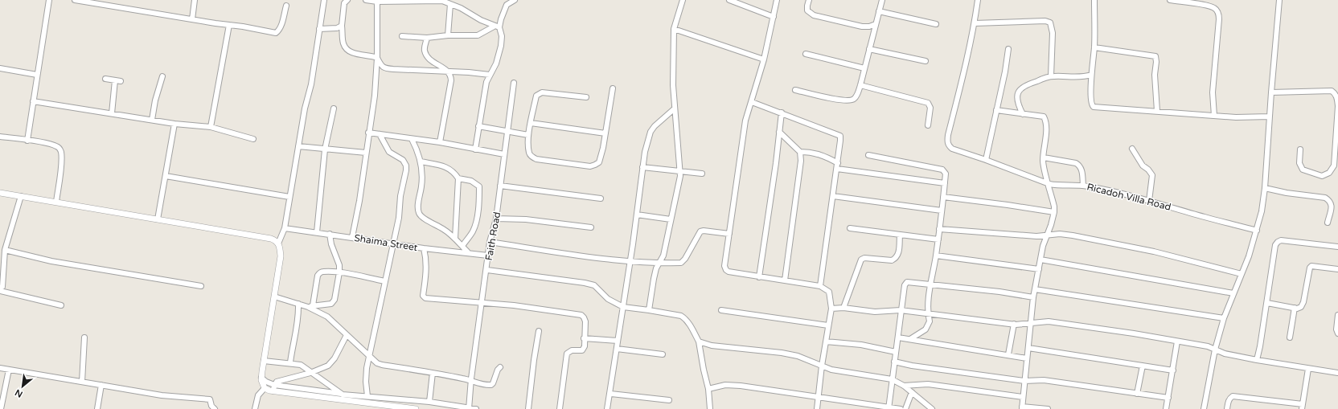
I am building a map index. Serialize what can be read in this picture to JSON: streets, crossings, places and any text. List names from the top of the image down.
{
  "streets": {
    "street": ["Ricadoh Villa Road", "Faith Road", "Shaima Street"]
  },
  "crossings": [
    ["Faith Road", "Shaima Street"]
  ],
  "north": "bottom left"
}
